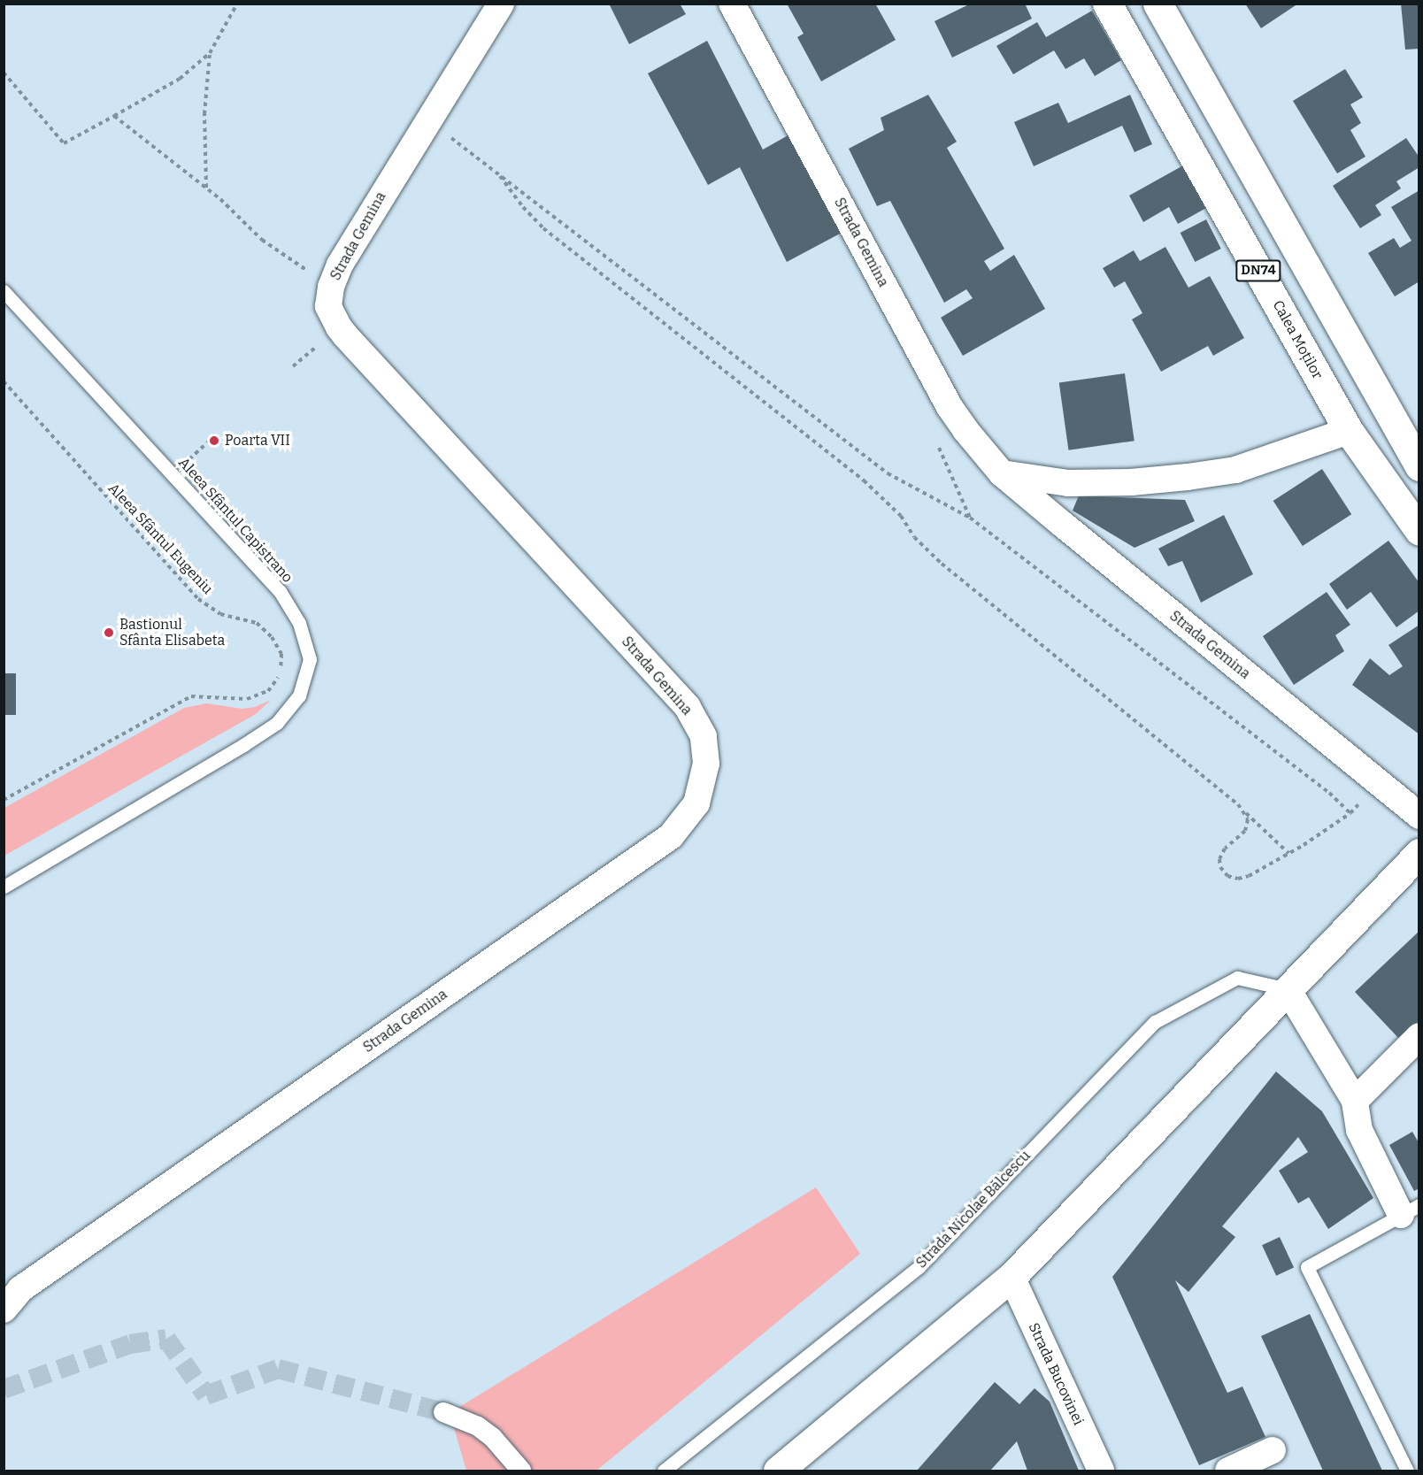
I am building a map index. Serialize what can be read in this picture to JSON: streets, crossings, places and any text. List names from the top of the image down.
{
  "streets": {
    "main road": ["DN74", "Calea Moților"],
    "street": ["Strada Gemina", "Strada Bucovinei"],
    "lane": ["Aleea Sfântul Capistrano", "Strada Nicolae Bălcescu"],
    "path": ["Aleea Sfântul Eugeniu"]
  },
  "places": ["Poarta VII", "Bastionul Sfânta Elisabeta"]
}
